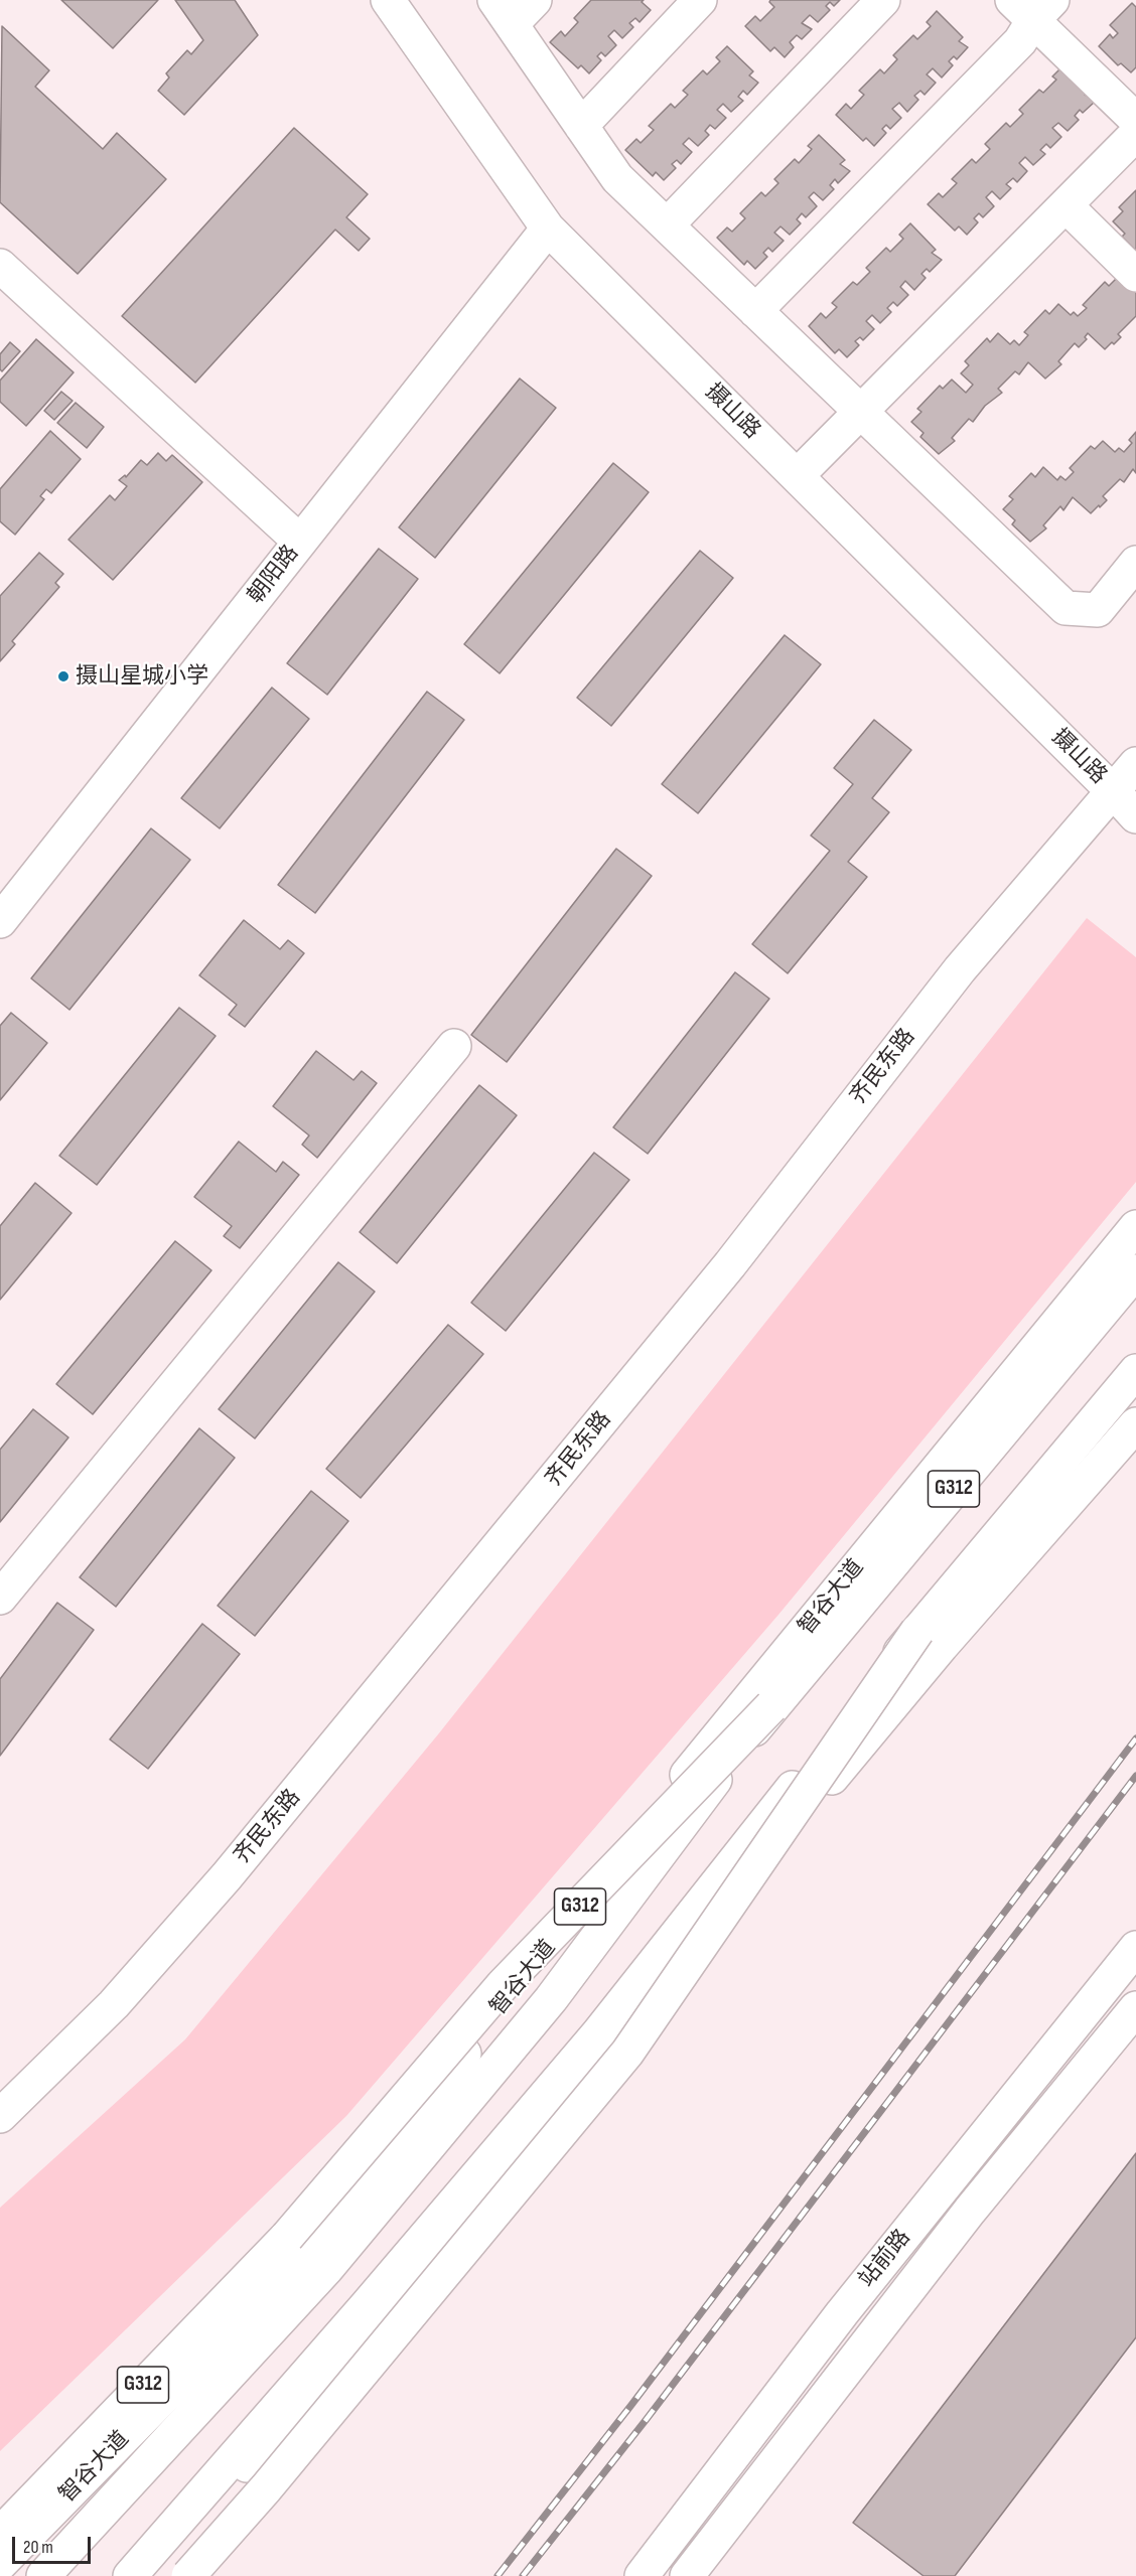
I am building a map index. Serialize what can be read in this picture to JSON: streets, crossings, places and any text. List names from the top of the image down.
{
  "streets": {
    "main road": [
      "摄山路",
      "朝阳路",
      "齐民东路",
      "G312",
      "智谷大道",
      "站前路"
    ]
  },
  "crossings": [
    ["摄山路", "朝阳路"],
    ["摄山路", "齐民东路"],
    ["G312", "智谷大道"]
  ],
  "places": ["摄山星城小学"],
  "scale_bar": "20 m"
}
